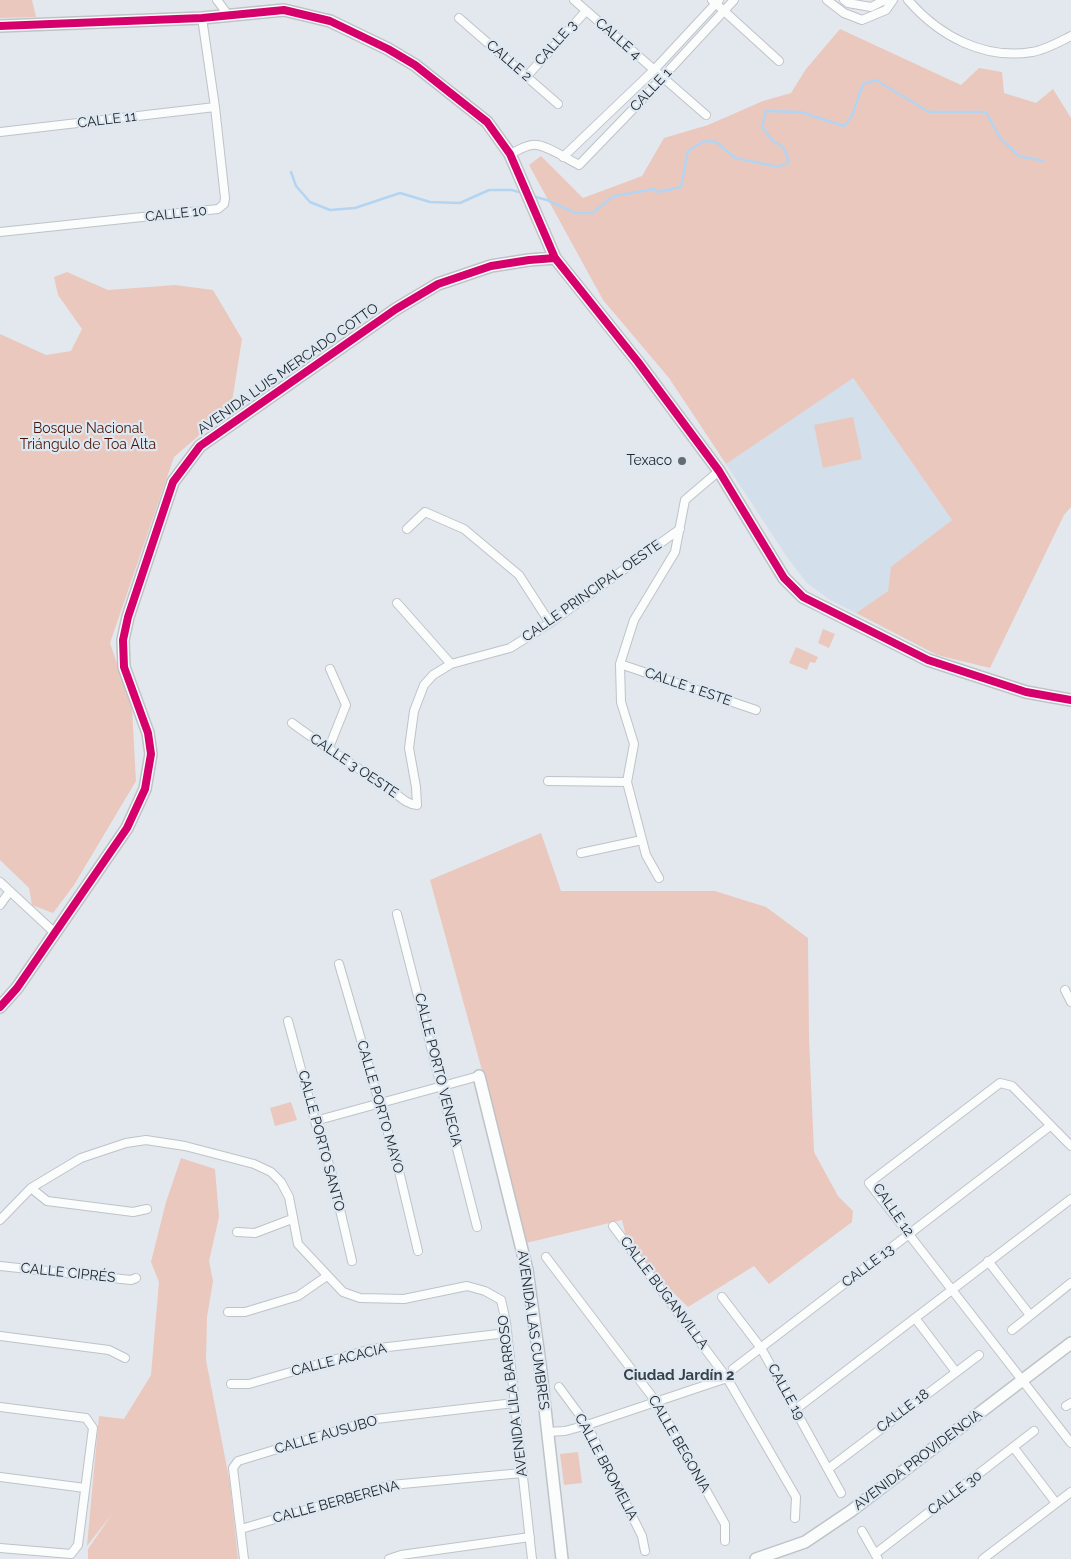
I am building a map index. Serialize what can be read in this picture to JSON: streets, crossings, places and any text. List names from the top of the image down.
{
  "streets": {
    "street": [
      "CALLE 4",
      "CALLE 3",
      "CALLE 2",
      "CALLE 1",
      "CALLE 11",
      "CALLE 10",
      "AVENIDA LUIS MERCADO COTTO",
      "CALLE PRINCIPAL OESTE",
      "CALLE 1 ESTE",
      "CALLE 3 OESTE",
      "CALLE PORTO VENECIA",
      "CALLE PORTO MAYO",
      "CALLE PORTO SANTO",
      "CALLE 12",
      "CALLE 13",
      "CALLE CIPRÉS",
      "CALLE BUGANVILLA",
      "AVENIDA LAS CUMBRES",
      "CALLE ACACIA",
      "CALLE 19",
      "AVENIDA LILA BARROSO",
      "CALLE 18",
      "CALLE AUSUBO",
      "CALLE BEGONIA",
      "AVENIDA PROVIDENCIA",
      "CALLE BROMELIA",
      "CALLE 30",
      "CALLE BERBERENA"
    ]
  },
  "crossings": [
    ["CALLE 4", "CALLE 3"],
    ["CALLE 4", "CALLE 1"],
    ["CALLE 3", "CALLE 2"],
    ["CALLE 11", "CALLE 10"],
    ["CALLE PRINCIPAL OESTE", "CALLE 3 OESTE"],
    ["CALLE 12", "CALLE 13"],
    ["CALLE 12", "AVENIDA PROVIDENCIA"],
    ["CALLE 13", "CALLE 19"],
    ["CALLE ACACIA", "AVENIDA LILA BARROSO"],
    ["CALLE 19", "CALLE 18"],
    ["AVENIDA LILA BARROSO", "CALLE AUSUBO"],
    ["AVENIDA LILA BARROSO", "CALLE BERBERENA"],
    ["CALLE AUSUBO", "CALLE BERBERENA"]
  ],
  "districts": ["Ciudad Jardín 2"],
  "parks": ["Bosque Nacional Triángulo de Toa Alta"],
  "places": ["Texaco"]
}
